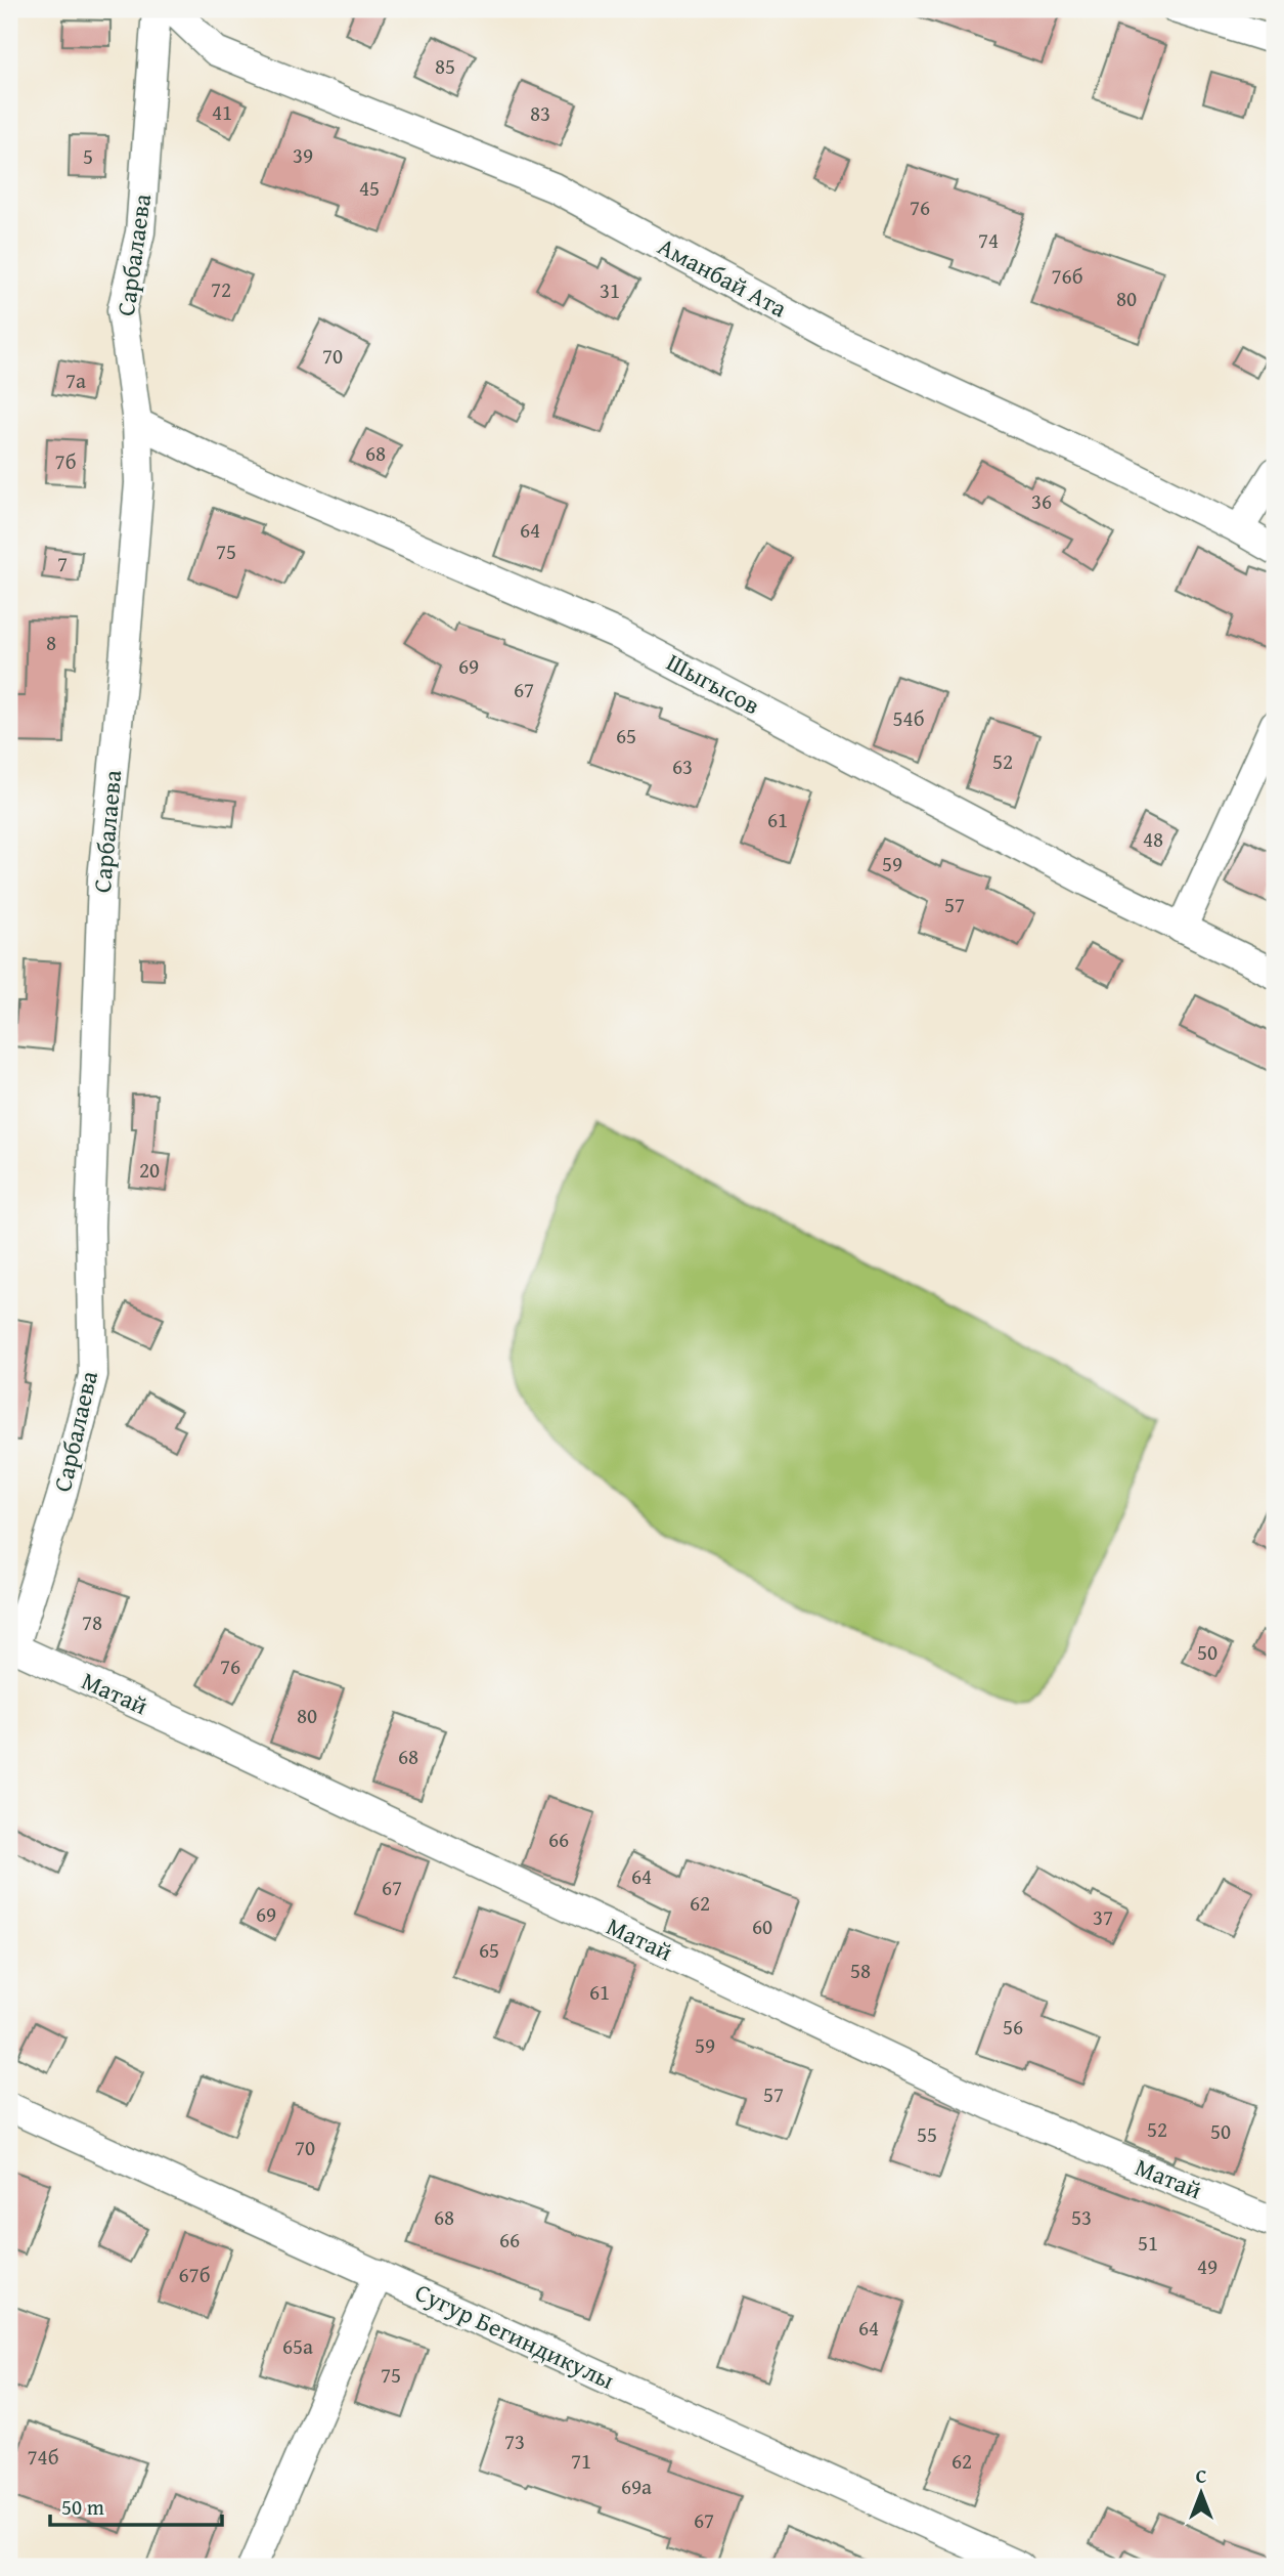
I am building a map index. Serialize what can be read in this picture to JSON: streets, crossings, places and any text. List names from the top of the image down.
{
  "streets": {
    "street": [
      "Сарбалаева",
      "Аманбай Ата",
      "Шыгысов",
      "Матай",
      "Сугур Бегиндикулы"
    ]
  },
  "crossings": [
    ["Сарбалаева", "Шыгысов"],
    ["Сарбалаева", "Матай"]
  ],
  "house_numbers": [
    "85",
    "41",
    "83",
    "39",
    "5",
    "45",
    "76",
    "74",
    "76б",
    "72",
    "31",
    "80",
    "70",
    "7а",
    "68",
    "7б",
    "36",
    "64",
    "75",
    "7",
    "8",
    "69",
    "67",
    "54б",
    "65",
    "52",
    "63",
    "61",
    "48",
    "59",
    "57",
    "20",
    "78",
    "50",
    "76",
    "80",
    "68",
    "66",
    "64",
    "67",
    "62",
    "69",
    "37",
    "60",
    "65",
    "58",
    "61",
    "56",
    "59",
    "57",
    "52",
    "50",
    "55",
    "70",
    "68",
    "53",
    "66",
    "51",
    "49",
    "67б",
    "64",
    "65а",
    "75",
    "73",
    "74б",
    "71",
    "62",
    "69а",
    "67"
  ],
  "scale_bar": "50 m",
  "north": "top"
}
